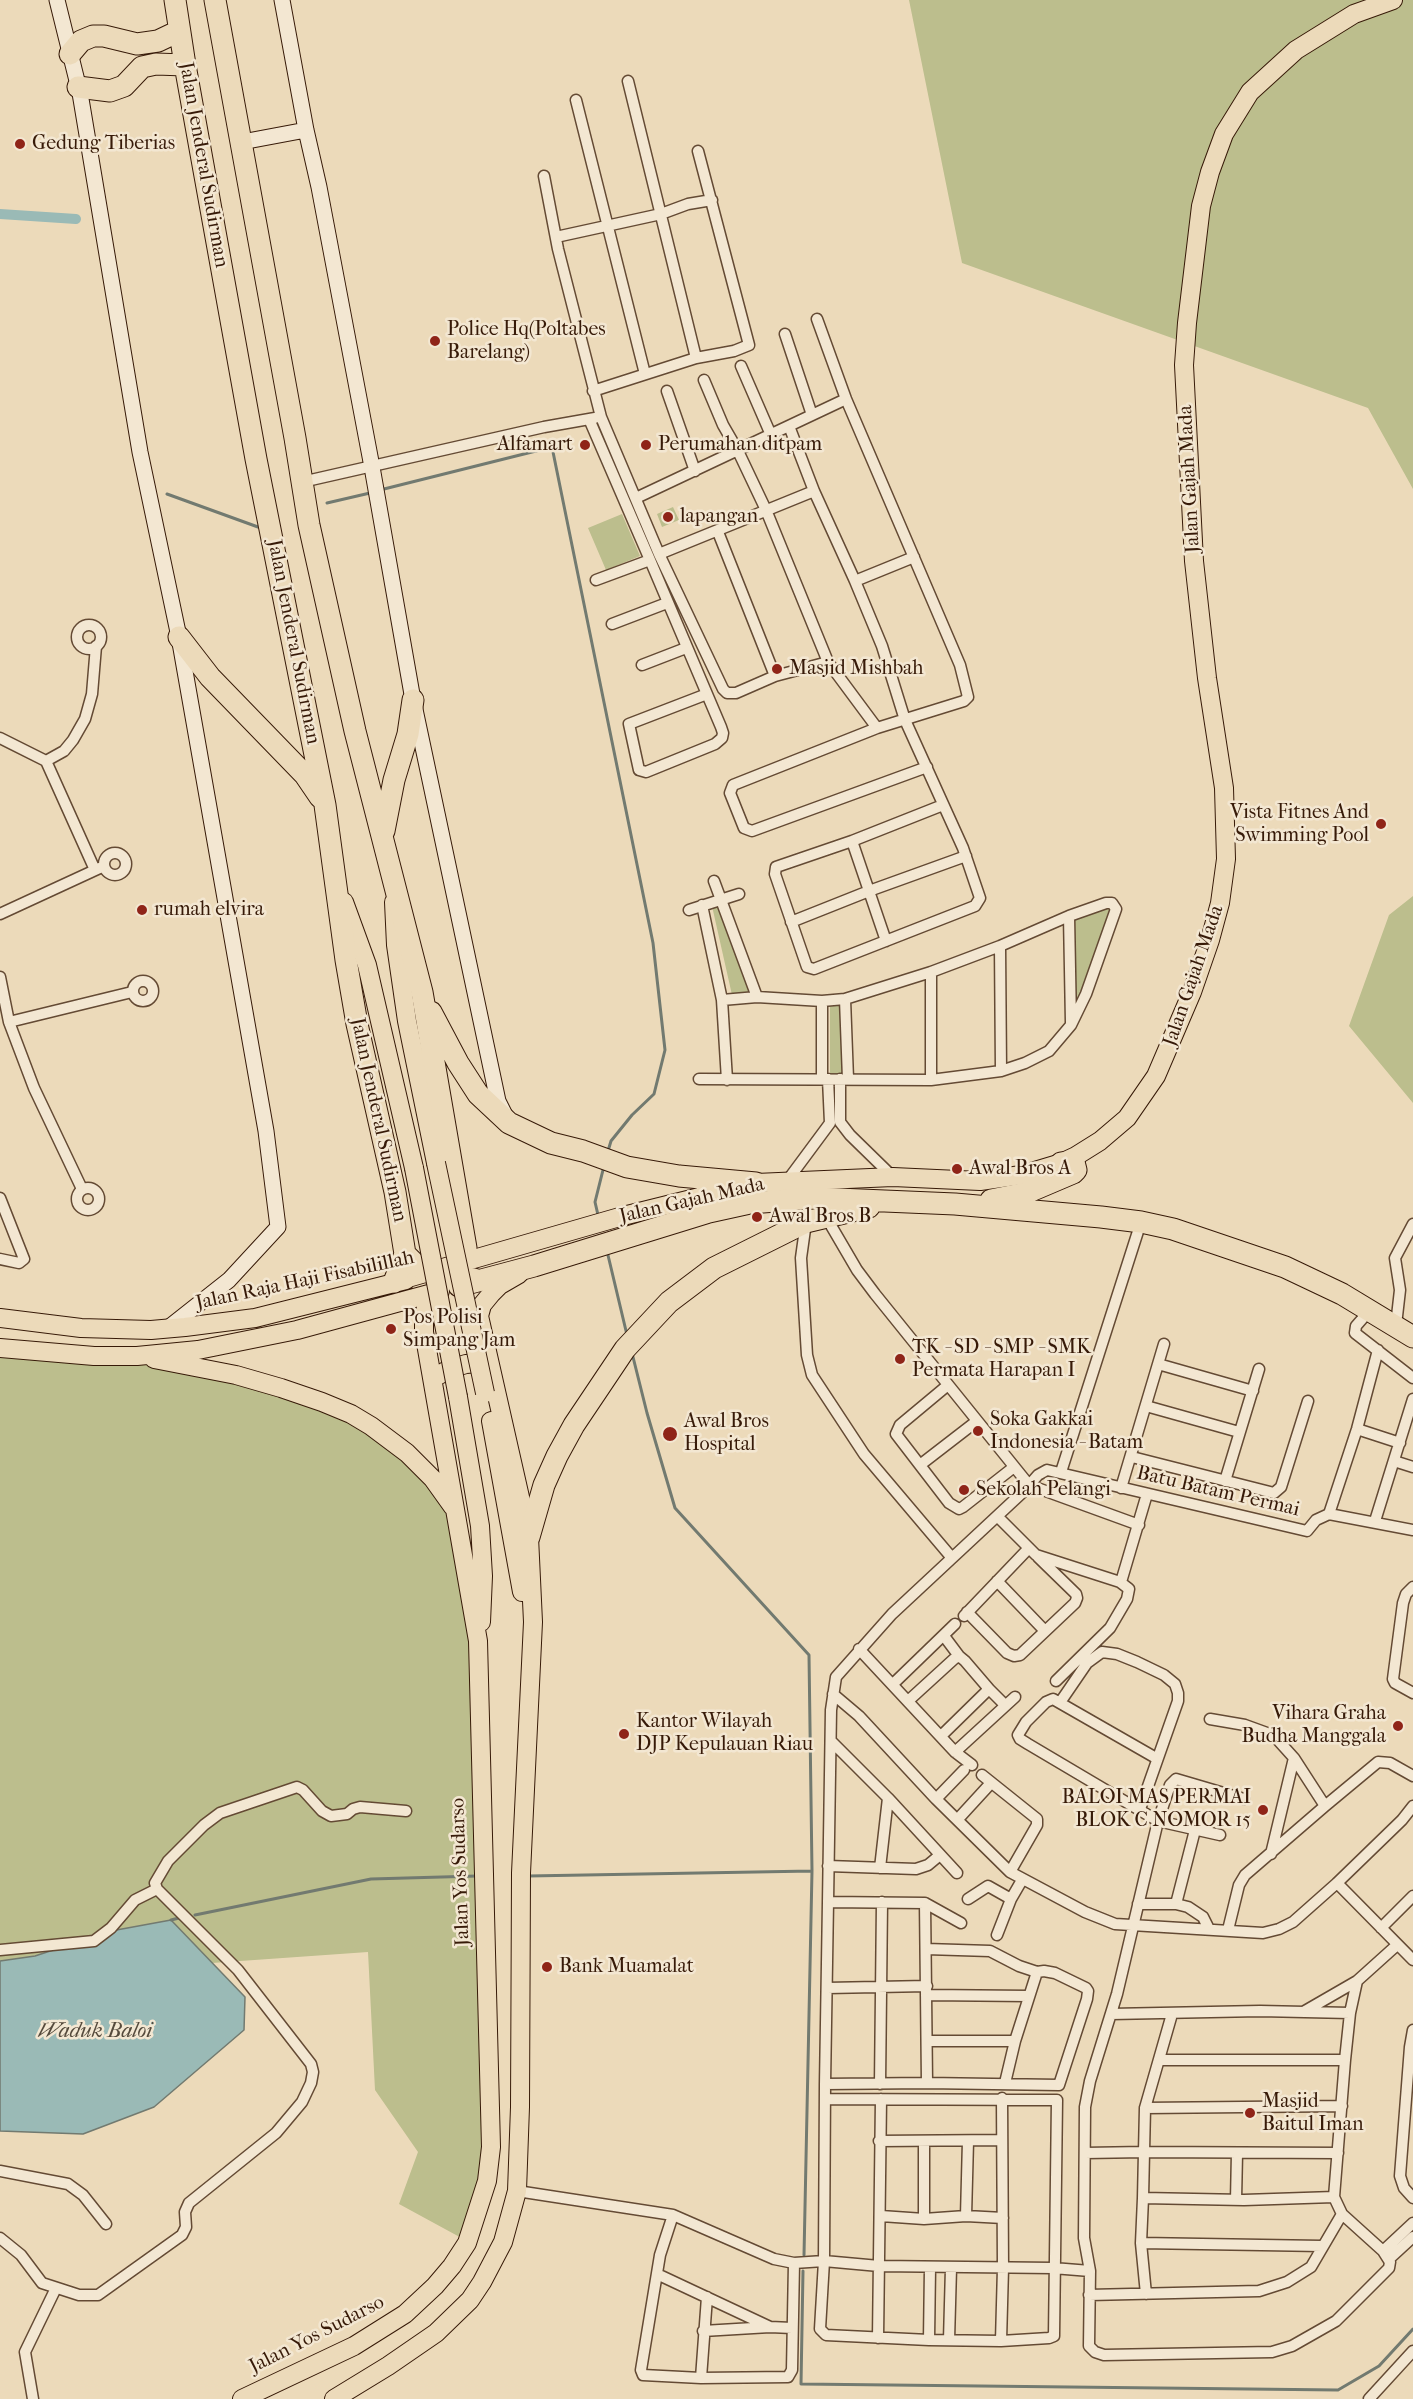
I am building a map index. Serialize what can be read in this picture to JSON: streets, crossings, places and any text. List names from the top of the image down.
{
  "streets": {
    "highway": ["Jalan Jenderal Sudirman", "Jalan Gajah Mada"],
    "main road": ["Jalan Raja Haji Fisabilillah", "Jalan Yos Sudarso"],
    "street": ["Batu Batam Permai"]
  },
  "crossings": [
    ["Jalan Jenderal Sudirman", "Jalan Gajah Mada"],
    ["Jalan Jenderal Sudirman", "Jalan Raja Haji Fisabilillah"],
    ["Jalan Jenderal Sudirman", "Jalan Yos Sudarso"],
    ["Jalan Gajah Mada", "Jalan Raja Haji Fisabilillah"],
    ["Jalan Gajah Mada", "Jalan Yos Sudarso"],
    ["Jalan Raja Haji Fisabilillah", "Jalan Yos Sudarso"]
  ],
  "water": ["Waduk Baloi"],
  "places": [
    "Gedung Tiberias",
    "Police Hq(Poltabes Barelang)",
    "Alfamart",
    "Perumahan ditpam",
    "lapangan",
    "Masjid Mishbah",
    "Vista Fitnes And Swimming Pool",
    "rumah elvira",
    "Awal Bros A",
    "Awal Bros B",
    "Pos Polisi Simpang Jam",
    "TK - SD - SMP - SMK Permata Harapan I",
    "Soka Gakkai Indonesia - Batam",
    "Awal Bros Hospital",
    "Sekolah Pelangi",
    "Vihara Graha Budha Manggala",
    "Kantor Wilayah DJP Kepulauan Riau",
    "BALOI MAS PERMAI BLOK C NOMOR 15",
    "Bank Muamalat",
    "Masjid Baitul Iman"
  ]
}
